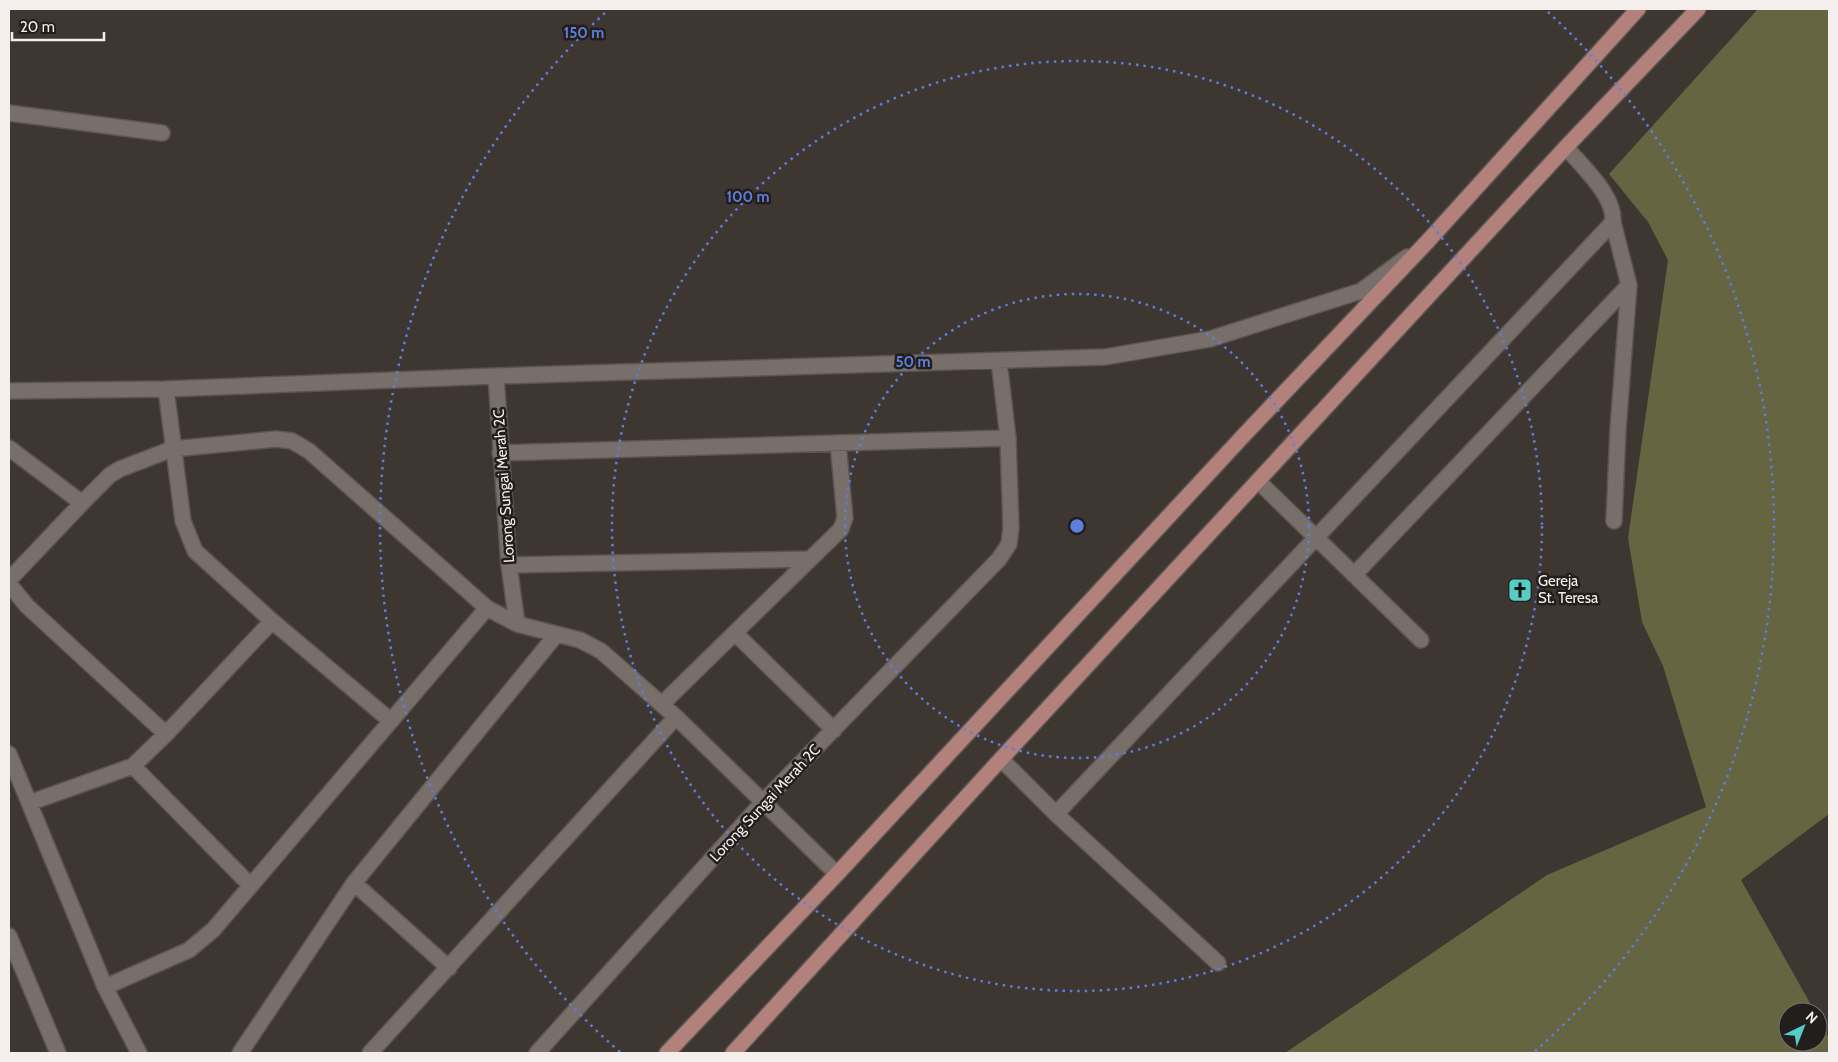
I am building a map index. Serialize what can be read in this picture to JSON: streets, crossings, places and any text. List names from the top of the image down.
{
  "streets": {
    "street": ["Lorong Sungai Merah 2C"]
  },
  "places": {
    "church": ["Gereja St. Teresa"]
  },
  "scale_bar": "20 m",
  "north": "top right",
  "rings": ["150 m", "100 m", "50 m"]
}
